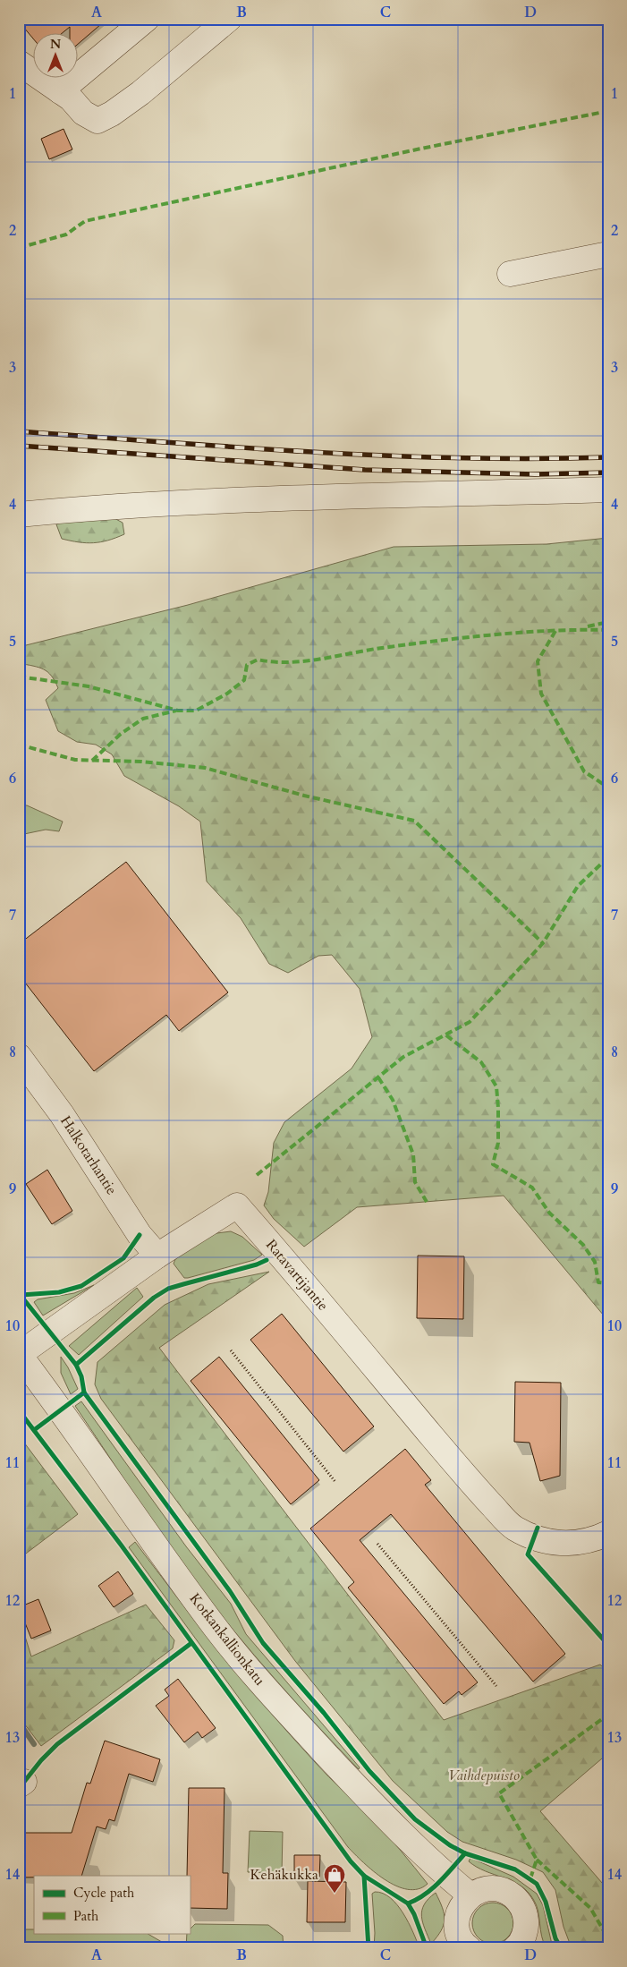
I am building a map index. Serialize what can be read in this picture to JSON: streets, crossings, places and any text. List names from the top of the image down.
{
  "streets": {
    "street": ["Halkotarhantie", "Ratavartijantie", "Kotkankallionkatu"]
  },
  "crossings": [
    ["Halkotarhantie", "Ratavartijantie"],
    ["Ratavartijantie", "Kotkankallionkatu"]
  ],
  "parks": ["Vaihdepuisto"],
  "places": {
    "shop": ["Kehäkukka"]
  },
  "legend": ["Cycle path", "Path"],
  "north": "top",
  "grid": {
    "columns": [
      "A",
      "B",
      "C",
      "D"
    ],
    "rows": [
      "1",
      "2",
      "3",
      "4",
      "5",
      "6",
      "7",
      "8",
      "9",
      "10",
      "11",
      "12",
      "13",
      "14"
    ]
  }
}
